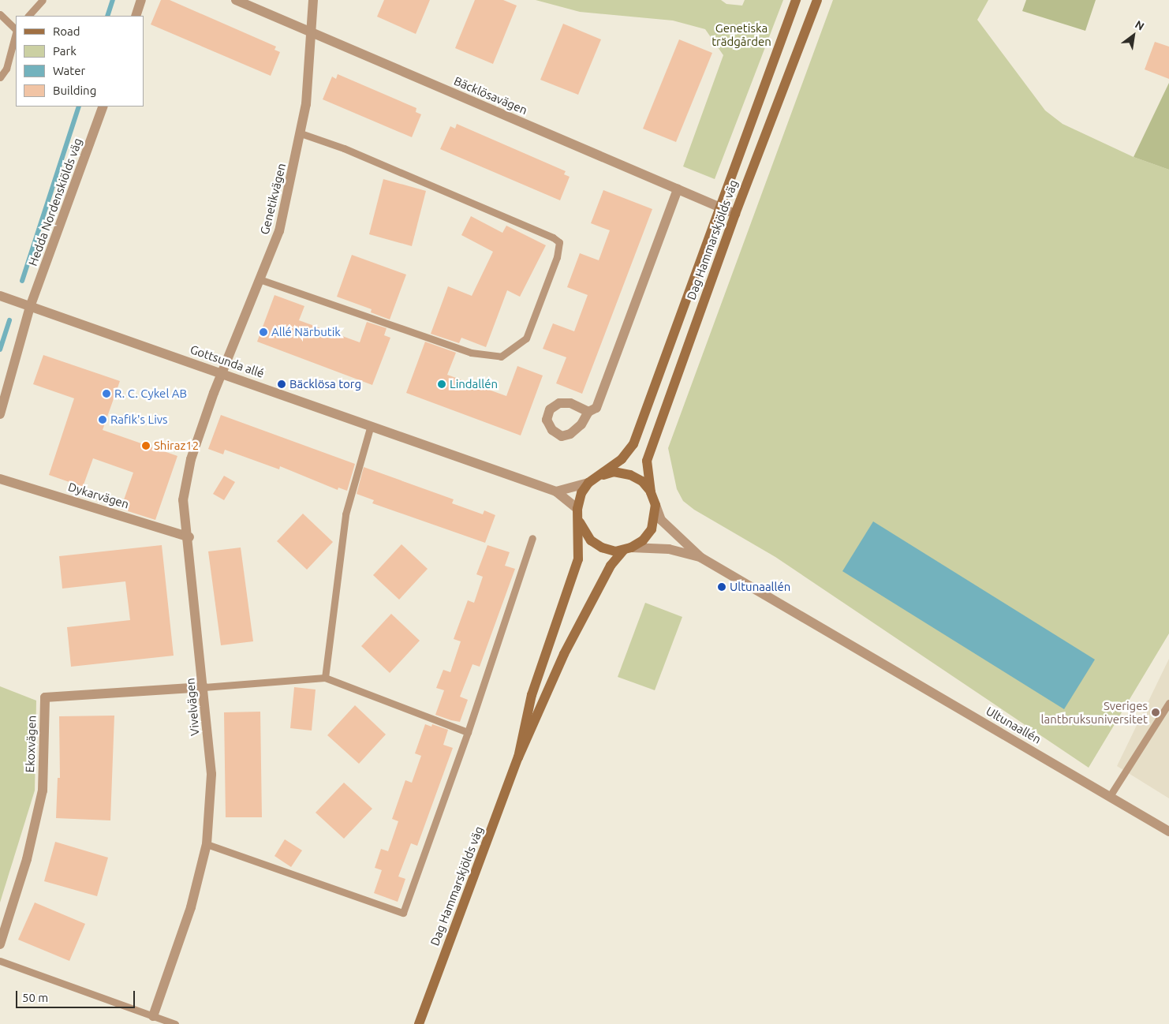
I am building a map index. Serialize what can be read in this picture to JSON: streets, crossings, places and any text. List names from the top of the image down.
{
  "streets": {
    "main road": ["Dag Hammarskjölds väg"],
    "street": [
      "Bäcklösavägen",
      "Genetikvägen",
      "Hedda Nordenskiölds väg",
      "Gottsunda allé",
      "Dykarvägen",
      "Vivelvägen",
      "Ultunaallén",
      "Ekoxvägen"
    ]
  },
  "crossings": [
    ["Bäcklösavägen", "Genetikvägen"],
    ["Bäcklösavägen", "Dag Hammarskjölds väg"],
    ["Genetikvägen", "Gottsunda allé"],
    ["Genetikvägen", "Vivelvägen"],
    ["Hedda Nordenskiölds väg", "Gottsunda allé"],
    ["Dag Hammarskjölds väg", "Gottsunda allé"],
    ["Dag Hammarskjölds väg", "Ultunaallén"],
    ["Gottsunda allé", "Ultunaallén"],
    ["Dykarvägen", "Vivelvägen"],
    ["Vivelvägen", "Ekoxvägen"]
  ],
  "parks": ["Genetiska trädgården"],
  "places": [
    "Allé Närbutik",
    "Bäcklösa torg",
    "Lindallén",
    "R. C. Cykel AB",
    "Rafik's Livs",
    "Shiraz12",
    "Ultunaallén",
    "Sveriges lantbruksuniversitet"
  ],
  "legend": [
    "Road",
    "Park",
    "Water",
    "Building"
  ],
  "scale_bar": "50 m",
  "north": "top right"
}
